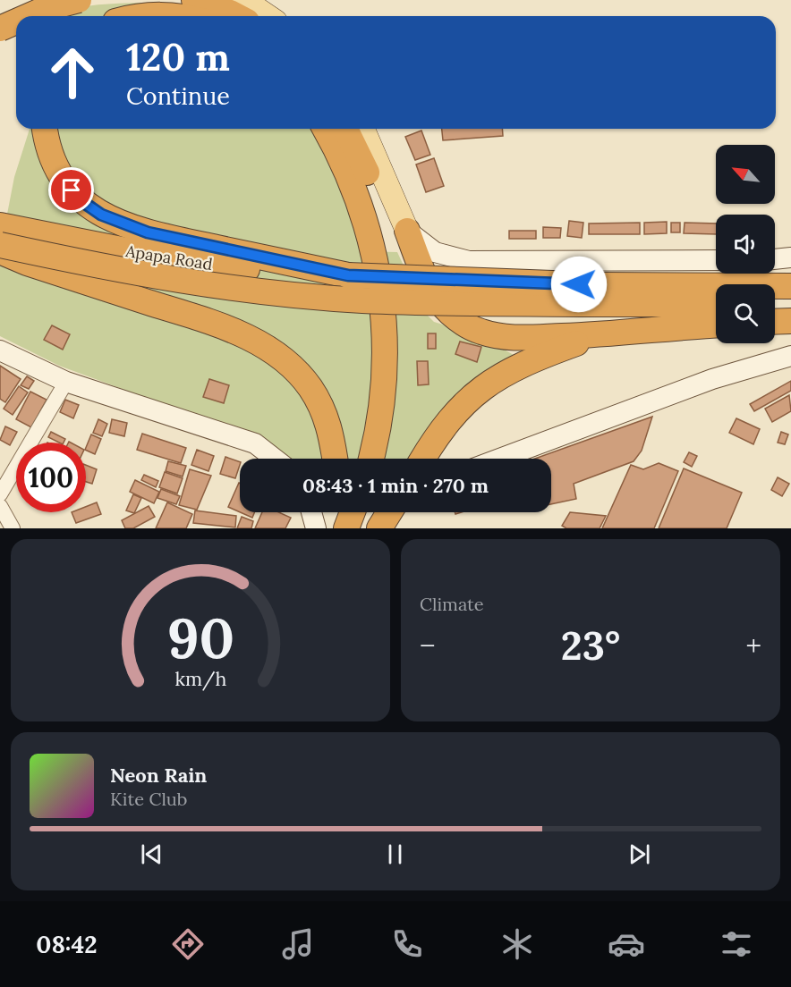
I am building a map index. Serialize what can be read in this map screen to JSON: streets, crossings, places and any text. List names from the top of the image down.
{
  "streets": {
    "highway": ["Apapa Road"]
  },
  "north": "top left",
  "page": {
    "turn": ["120 m", "Continue"],
    "limit": "100",
    "trip": "08:43 · 1 min · 270 m",
    "tile": "Climate",
    "heat": ["−", "23°", "+"],
    "song": ["Neon Rain", "Kite Club"],
    "tabs": "08:42",
    "gauge": ["90", "km/h"]
  }
}
